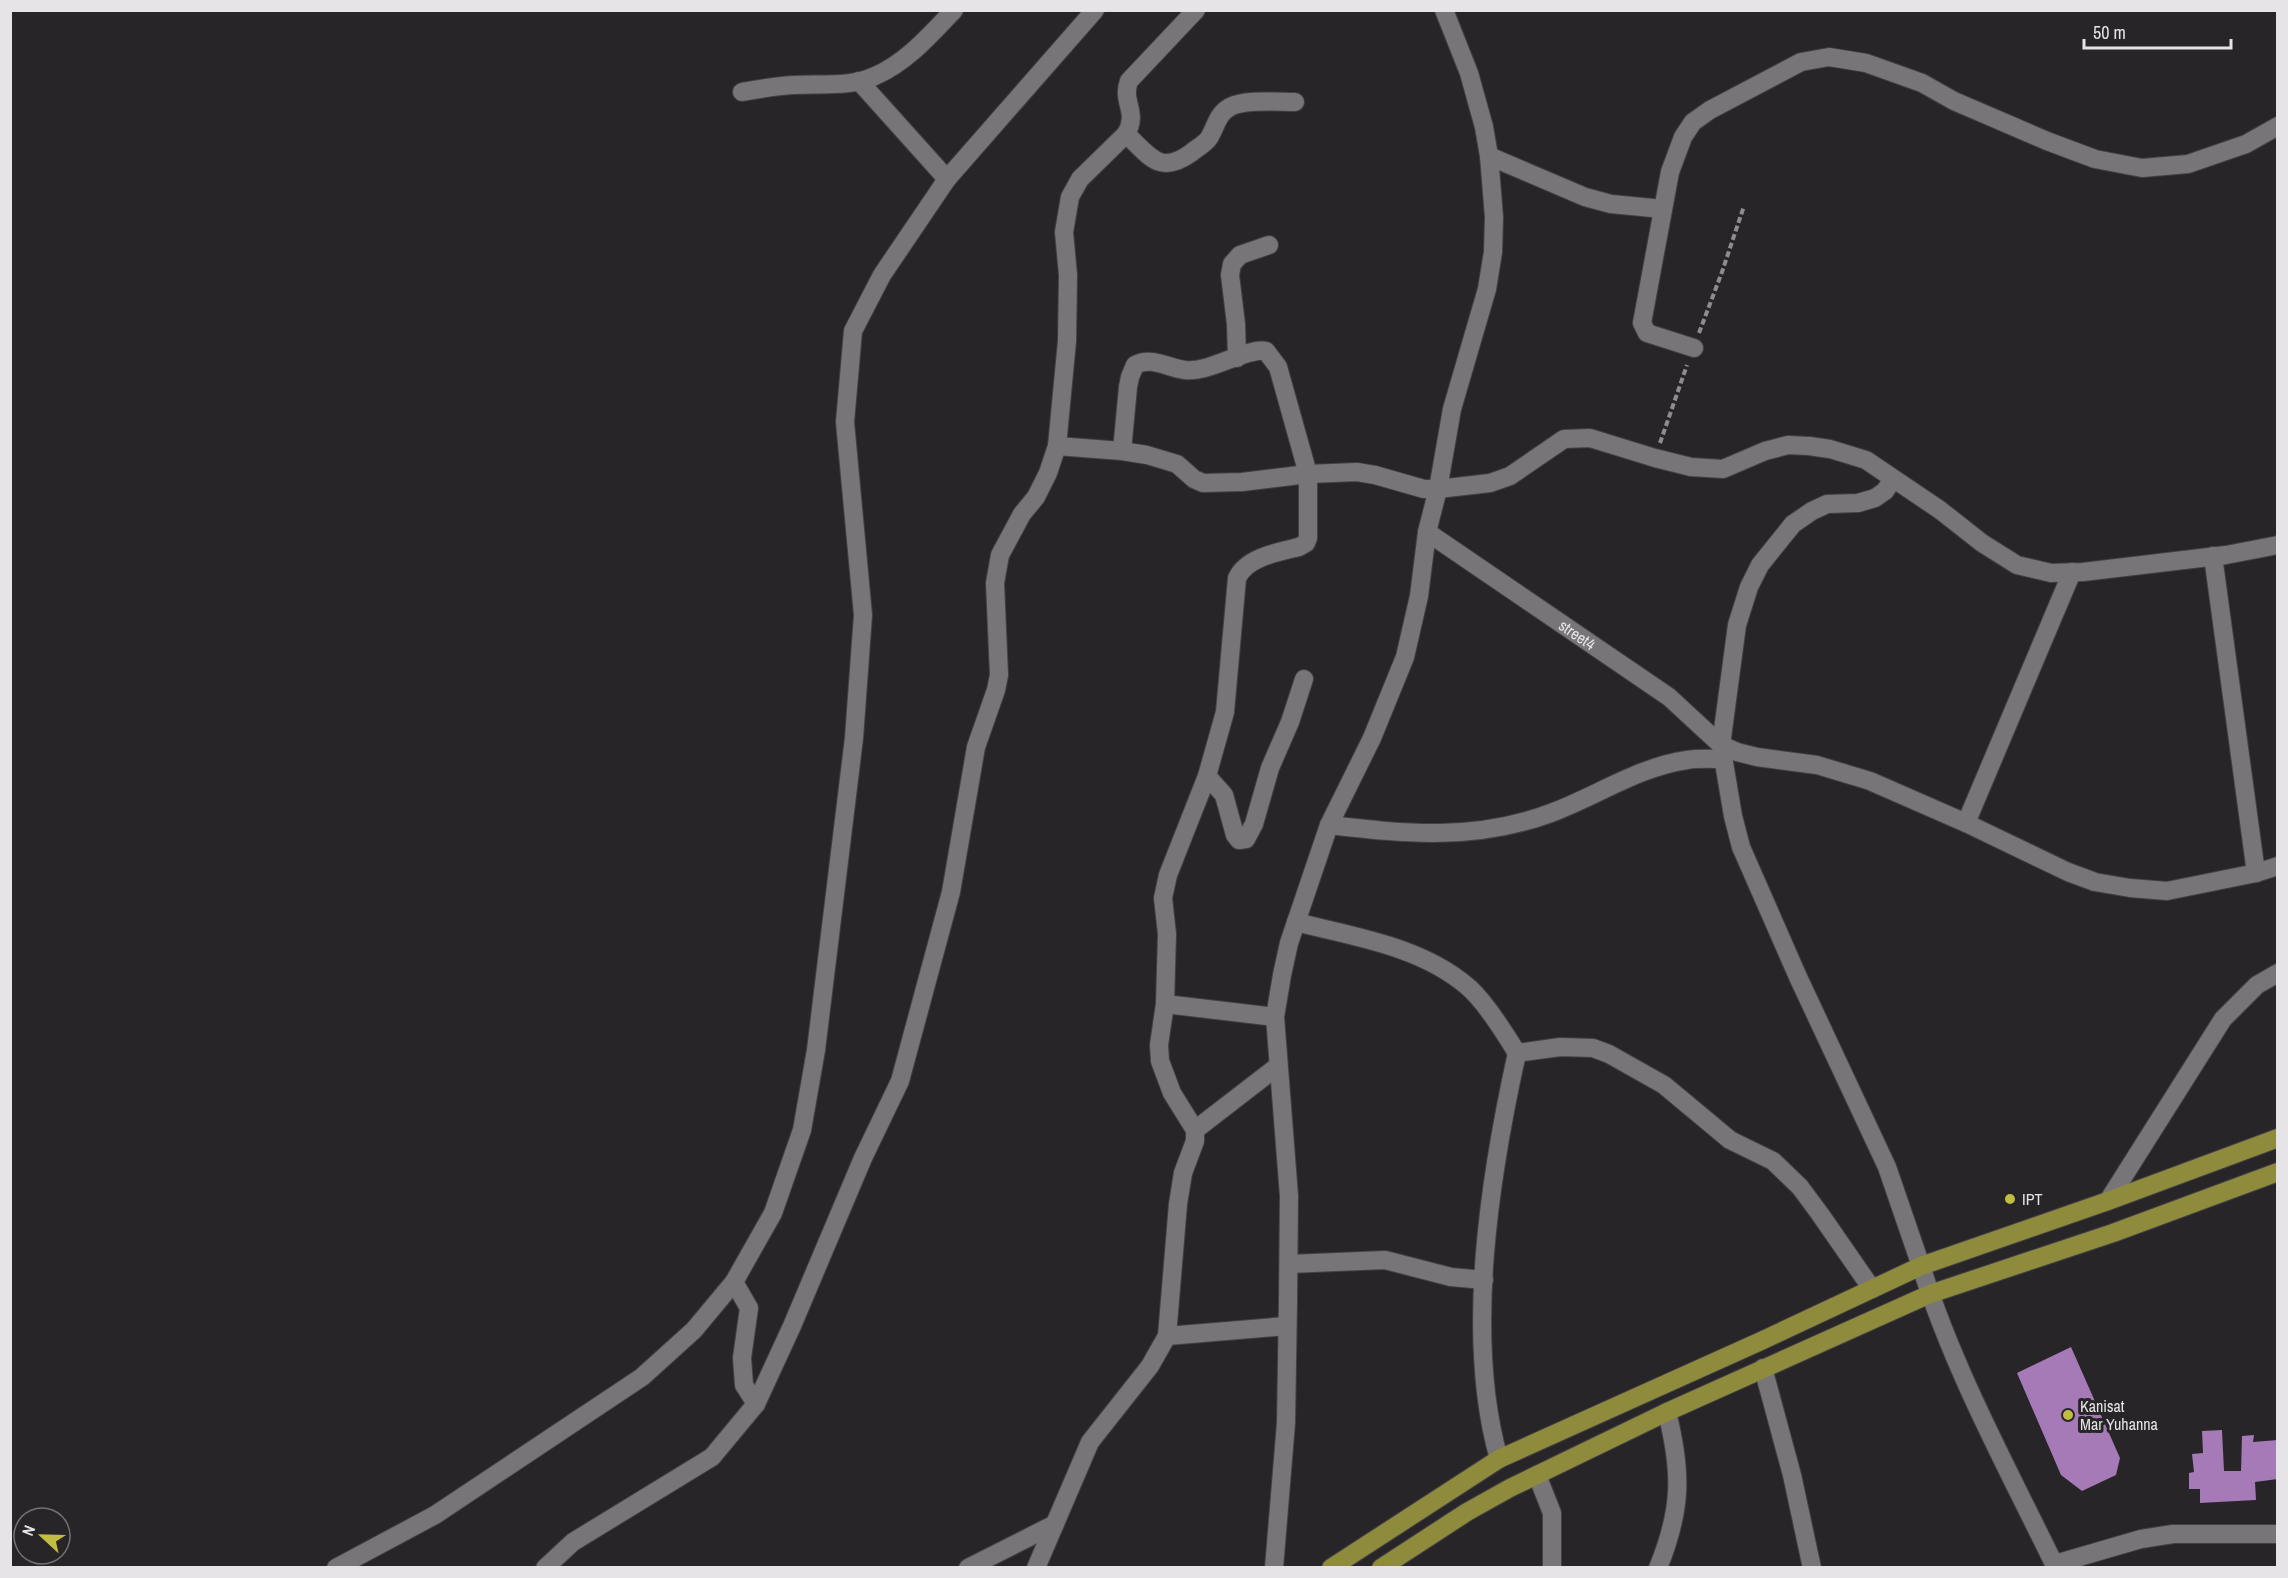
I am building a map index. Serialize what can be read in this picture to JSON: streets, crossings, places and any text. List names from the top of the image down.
{
  "streets": {
    "street": ["street4"]
  },
  "places": ["IPT", "Kanisat Mar Yuhanna"],
  "scale_bar": "50 m",
  "north": "left"
}
